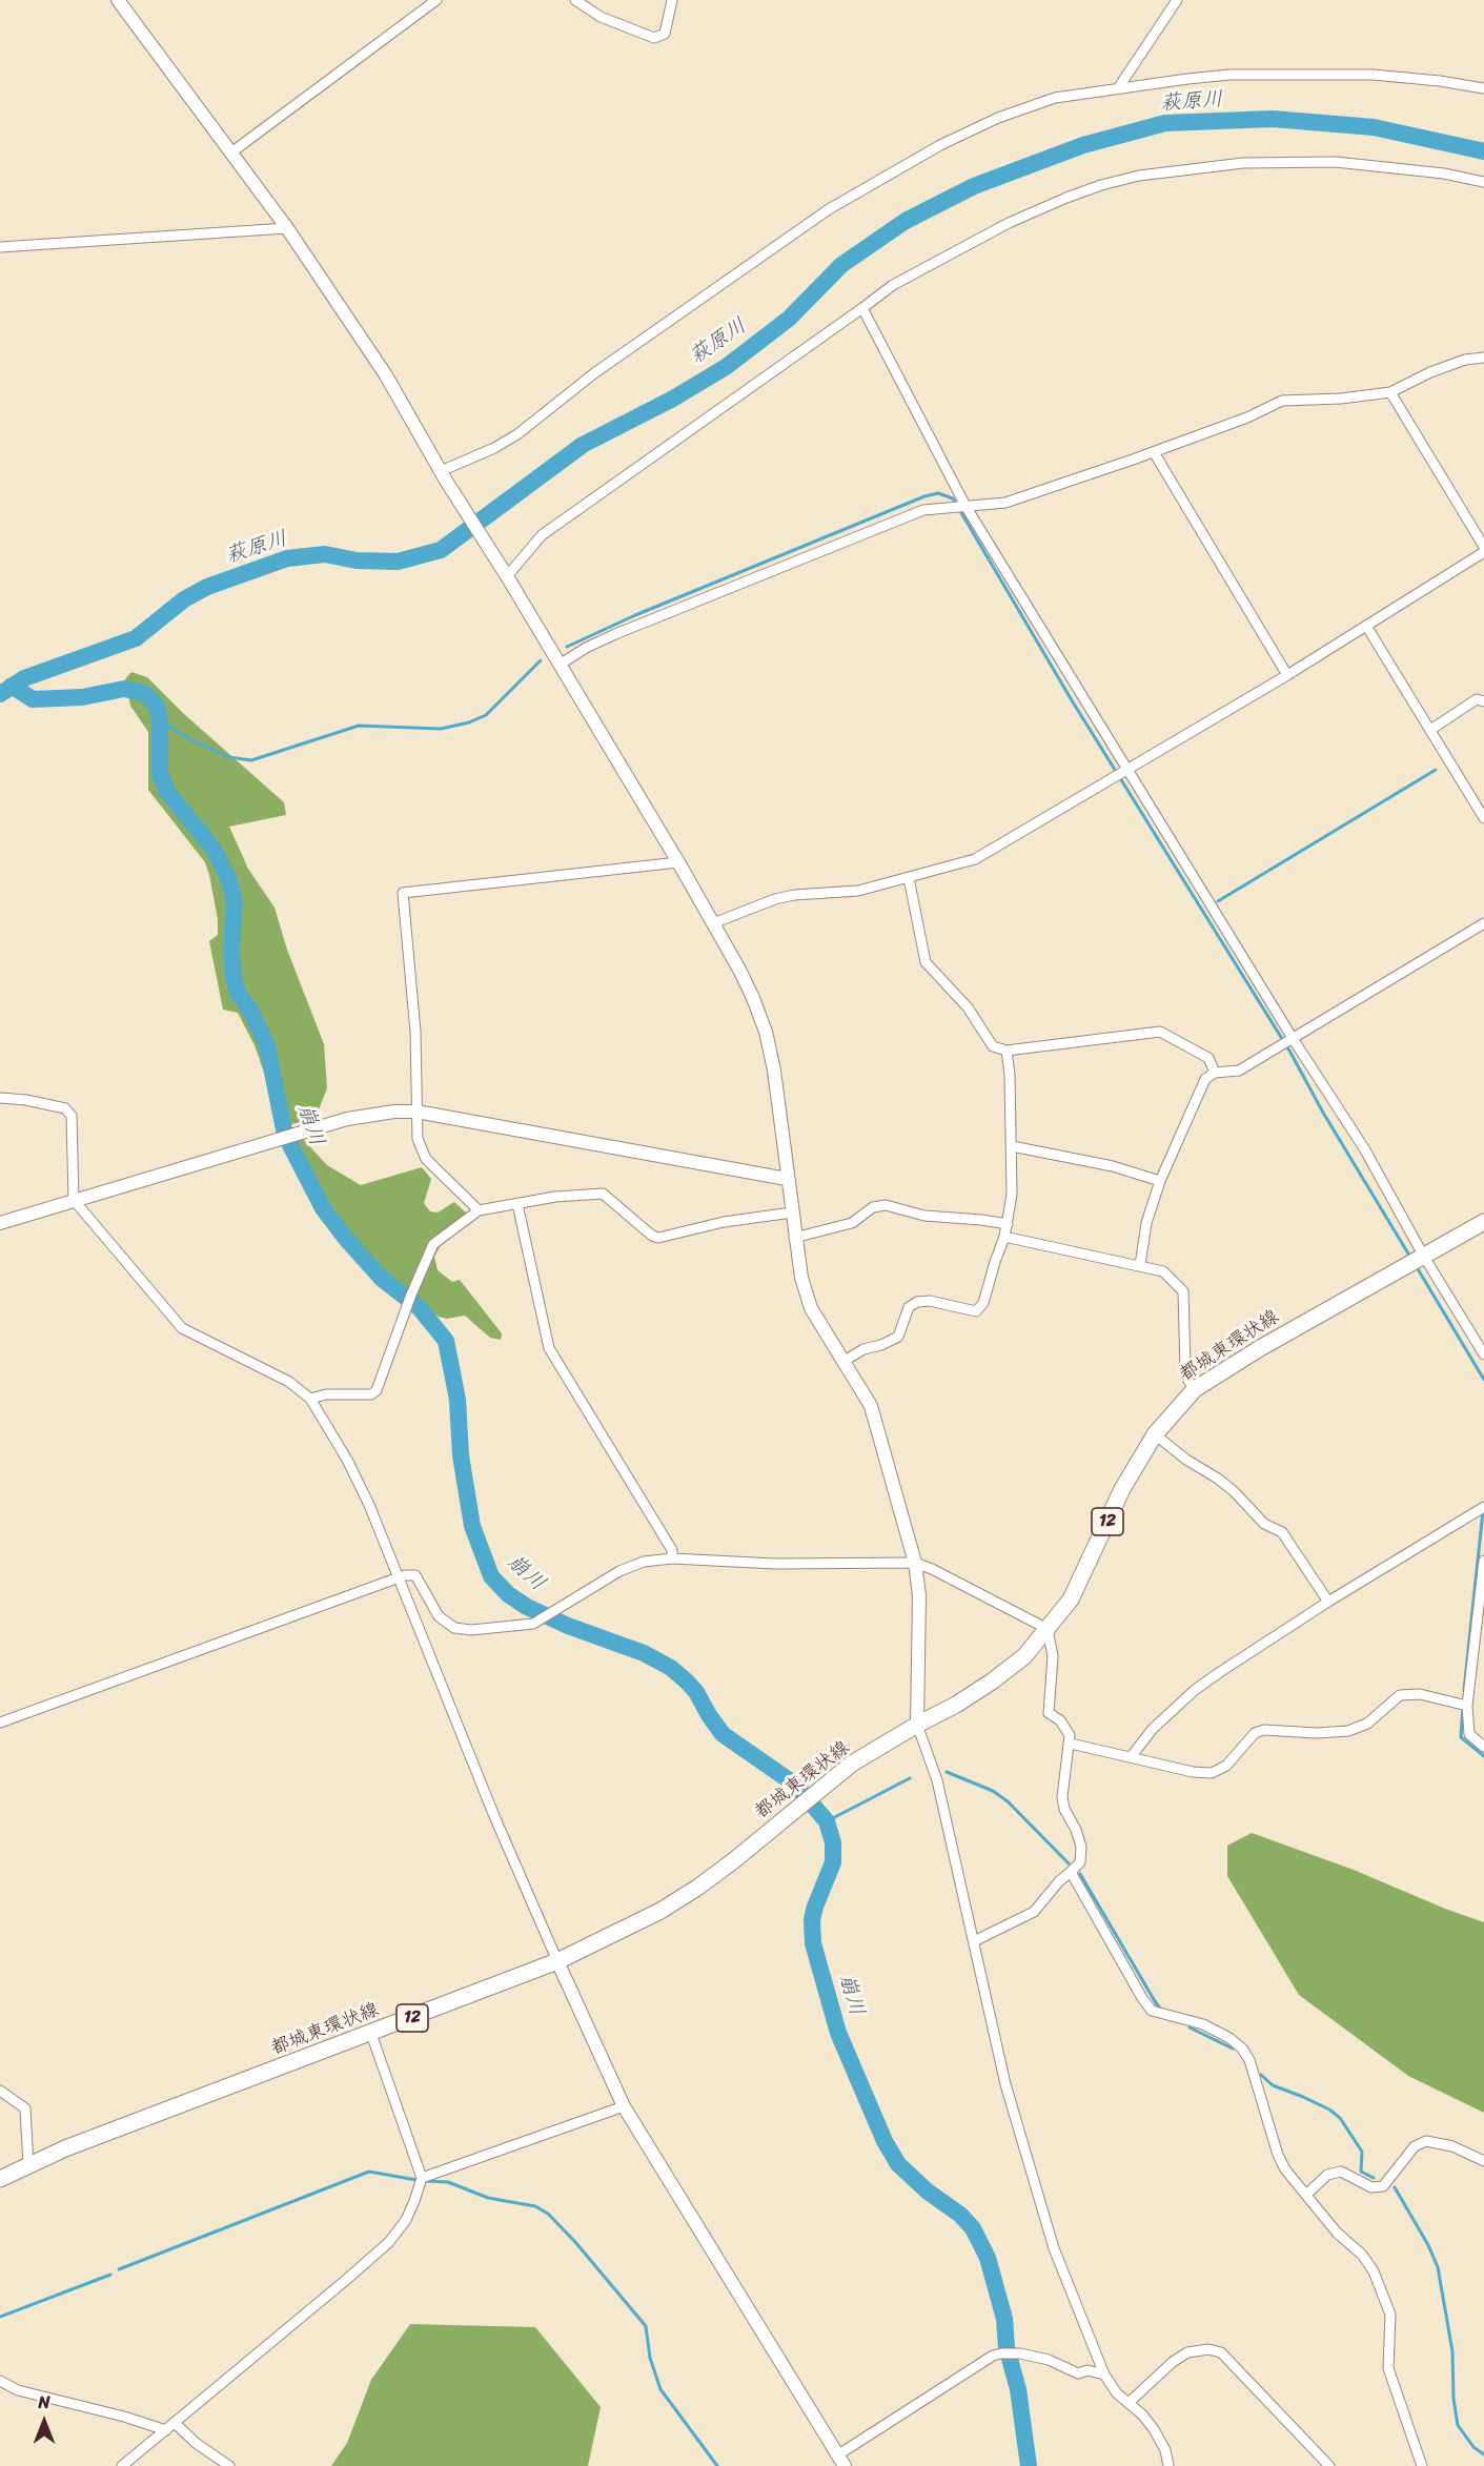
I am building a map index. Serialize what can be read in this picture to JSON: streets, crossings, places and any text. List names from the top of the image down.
{
  "streets": {
    "main road": ["都城東環状線", "12"]
  },
  "water": ["萩原川", "崩川"],
  "north": "top"
}
